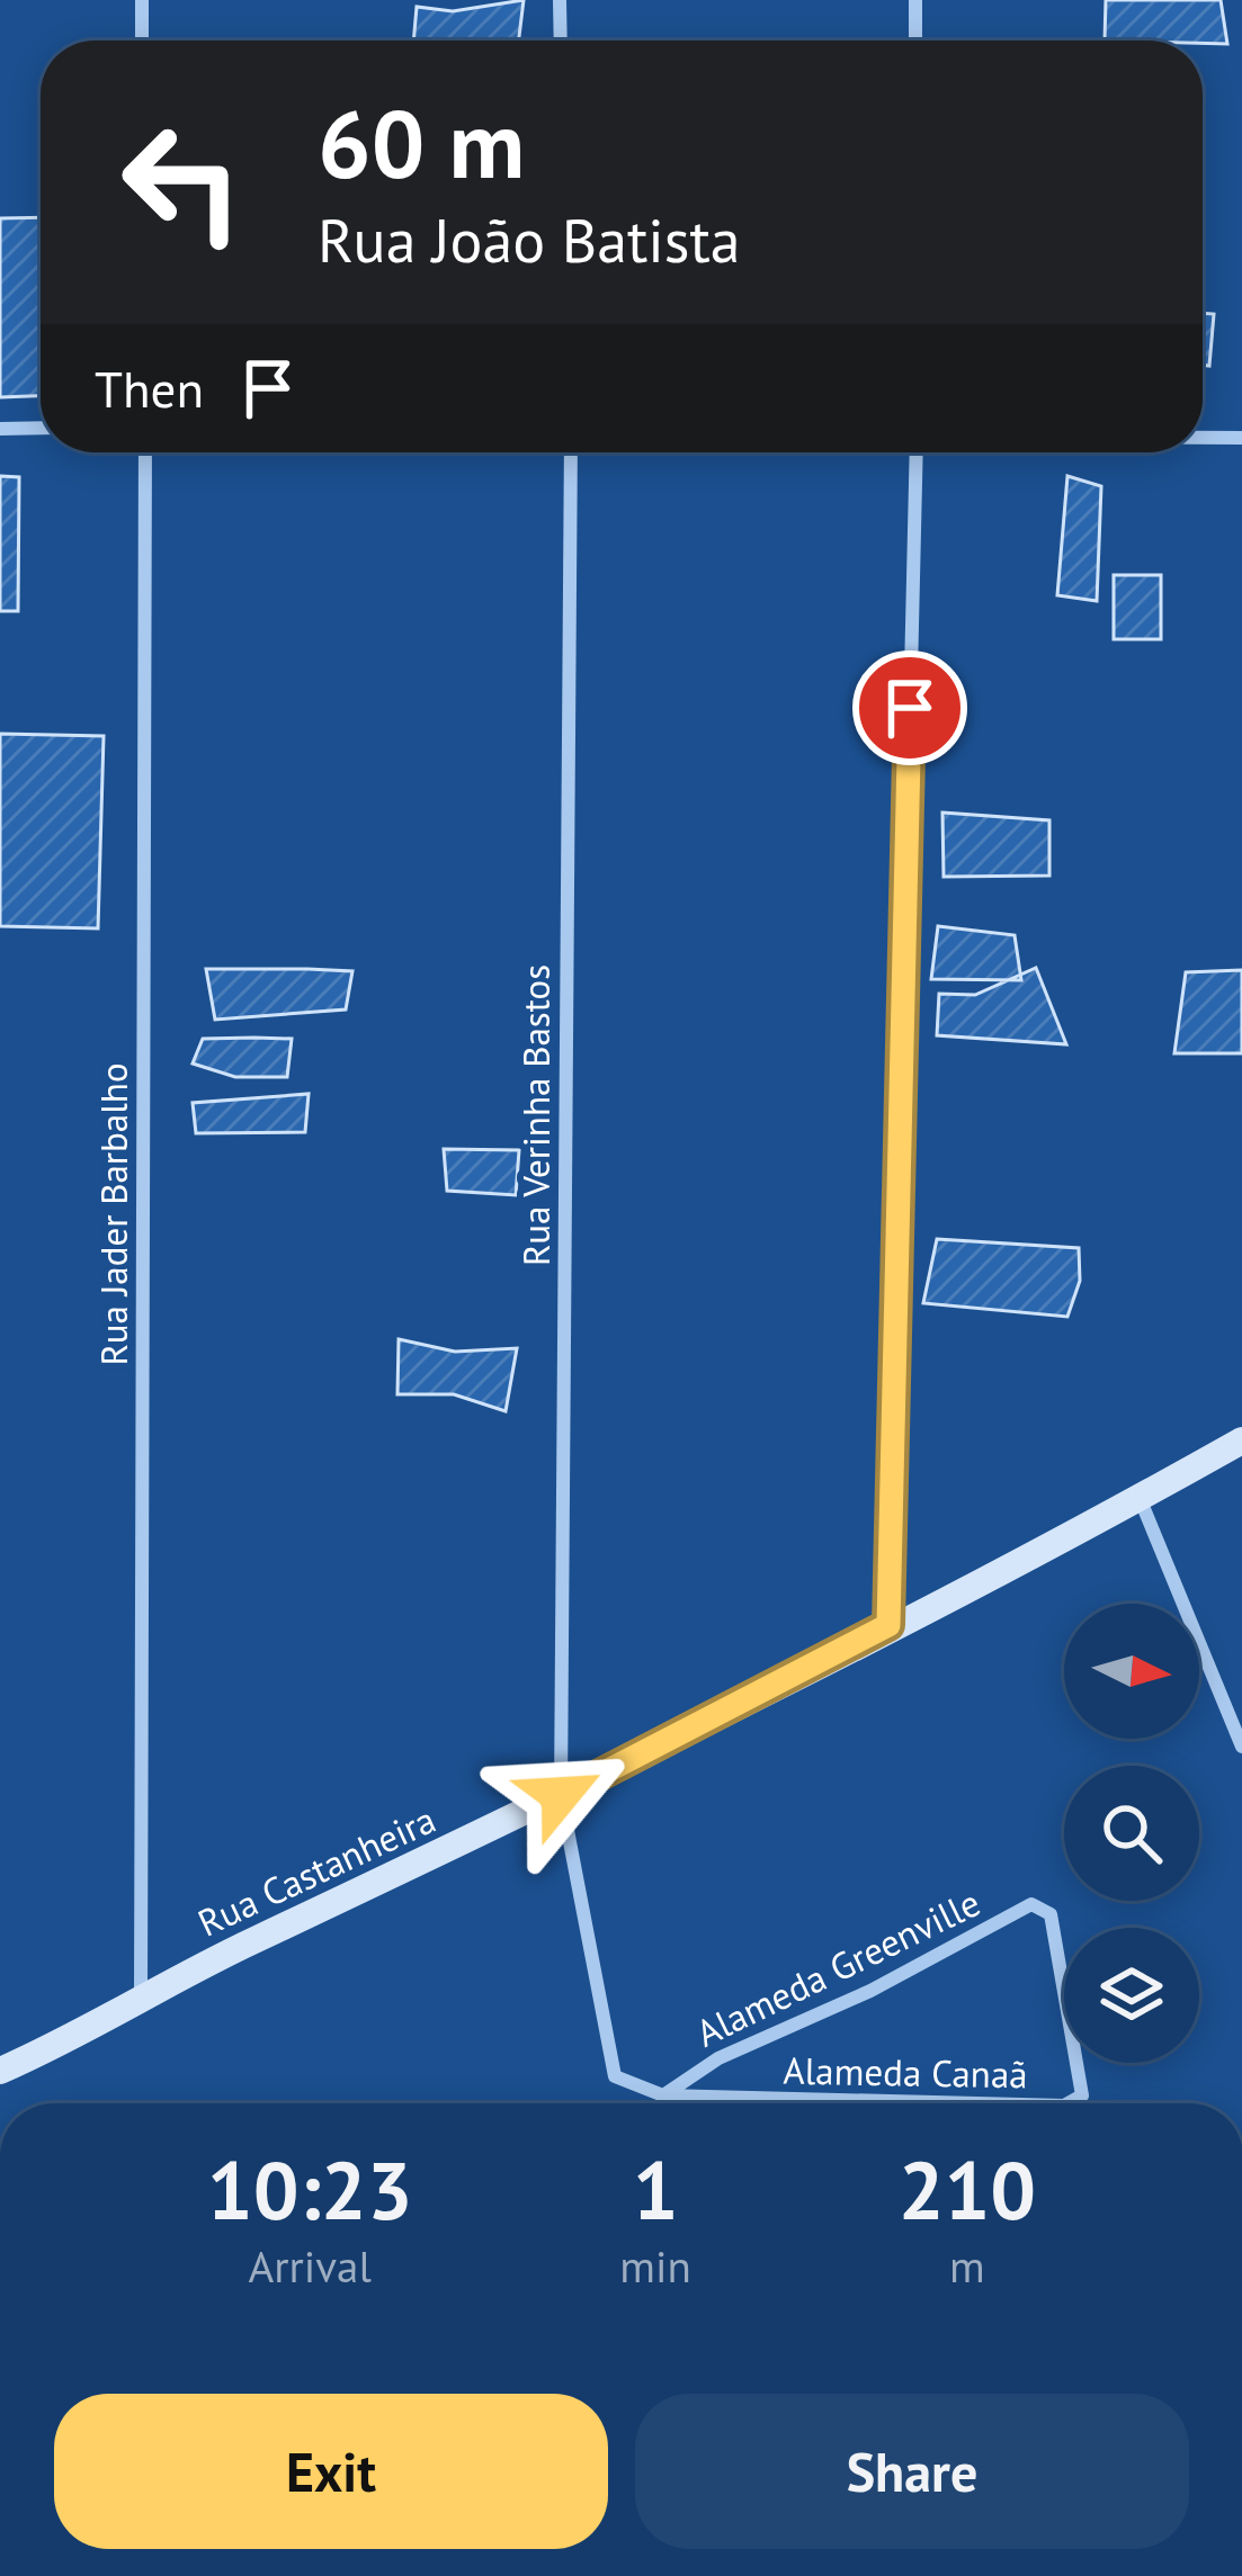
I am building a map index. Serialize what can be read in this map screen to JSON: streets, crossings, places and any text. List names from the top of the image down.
{
  "streets": {
    "street": [
      "Rua Verinha Bastos",
      "Rua Jader Barbalho",
      "Rua Castanheira",
      "Alameda Greenville",
      "Alameda Canaã"
    ]
  },
  "crossings": [
    ["Rua Verinha Bastos", "Rua Castanheira"],
    ["Rua Verinha Bastos", "Alameda Greenville"],
    ["Rua Verinha Bastos", "Alameda Canaã"],
    ["Rua Jader Barbalho", "Rua Castanheira"],
    ["Alameda Greenville", "Alameda Canaã"]
  ],
  "north": "right",
  "page": {
    "turn": ["60 m", "Rua João Batista"],
    "then": "Then",
    "eta": [
      "10:23",
      "Arrival",
      "1",
      "min",
      "210",
      "m"
    ],
    "buttons": ["Exit", "Share"]
  }
}
